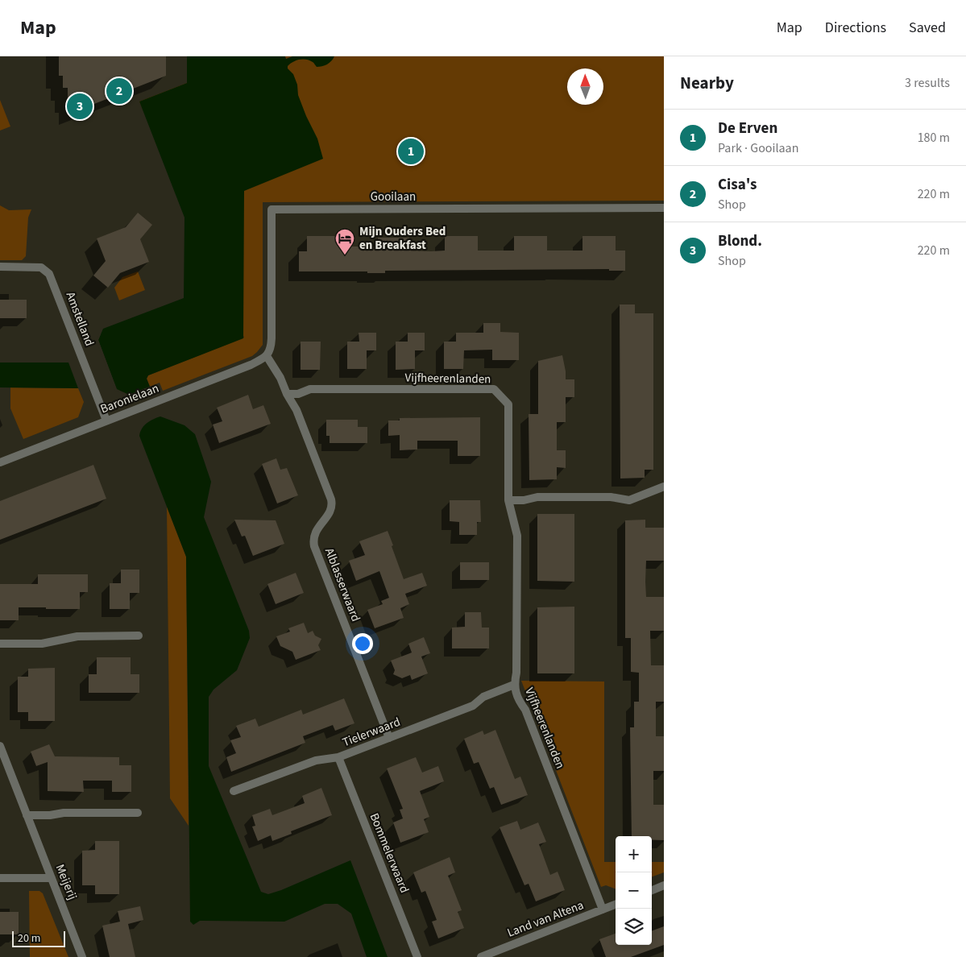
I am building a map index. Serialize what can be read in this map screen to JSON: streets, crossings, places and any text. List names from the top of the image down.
{
  "streets": {
    "street": [
      "Gooilaan",
      "Amstelland",
      "Vijfheerenlanden",
      "Baronielaan",
      "Alblasserwaard",
      "Tielerwaard",
      "Bommelerwaard",
      "Meijerij",
      "Land van Altena"
    ]
  },
  "crossings": [
    ["Gooilaan", "Baronielaan"],
    ["Gooilaan", "Alblasserwaard"],
    ["Amstelland", "Baronielaan"],
    ["Vijfheerenlanden", "Alblasserwaard"],
    ["Vijfheerenlanden", "Tielerwaard"],
    ["Vijfheerenlanden", "Land van Altena"],
    ["Baronielaan", "Alblasserwaard"],
    ["Alblasserwaard", "Tielerwaard"],
    ["Tielerwaard", "Bommelerwaard"]
  ],
  "places": {
    "hotel": ["Mijn Ouders Bed en Breakfast"]
  },
  "scale_bar": "20 m",
  "north": "top",
  "page": {
    "header": "Map",
    "nav": ["Map", "Directions", "Saved"],
    "heading": ["Nearby", "3 results"],
    "pins": ["2", "3", "1"],
    "list": [
      {
        "mark": "1",
        "name": "De Erven",
        "note": "Park · Gooilaan",
        "value": "180 m"
      },
      {
        "mark": "2",
        "name": "Cisa's",
        "note": "Shop",
        "value": "220 m"
      },
      {
        "mark": "3",
        "name": "Blond.",
        "note": "Shop",
        "value": "220 m"
      }
    ],
    "map_buttons": ["+", "−"],
    "scale": "20 m"
  }
}
